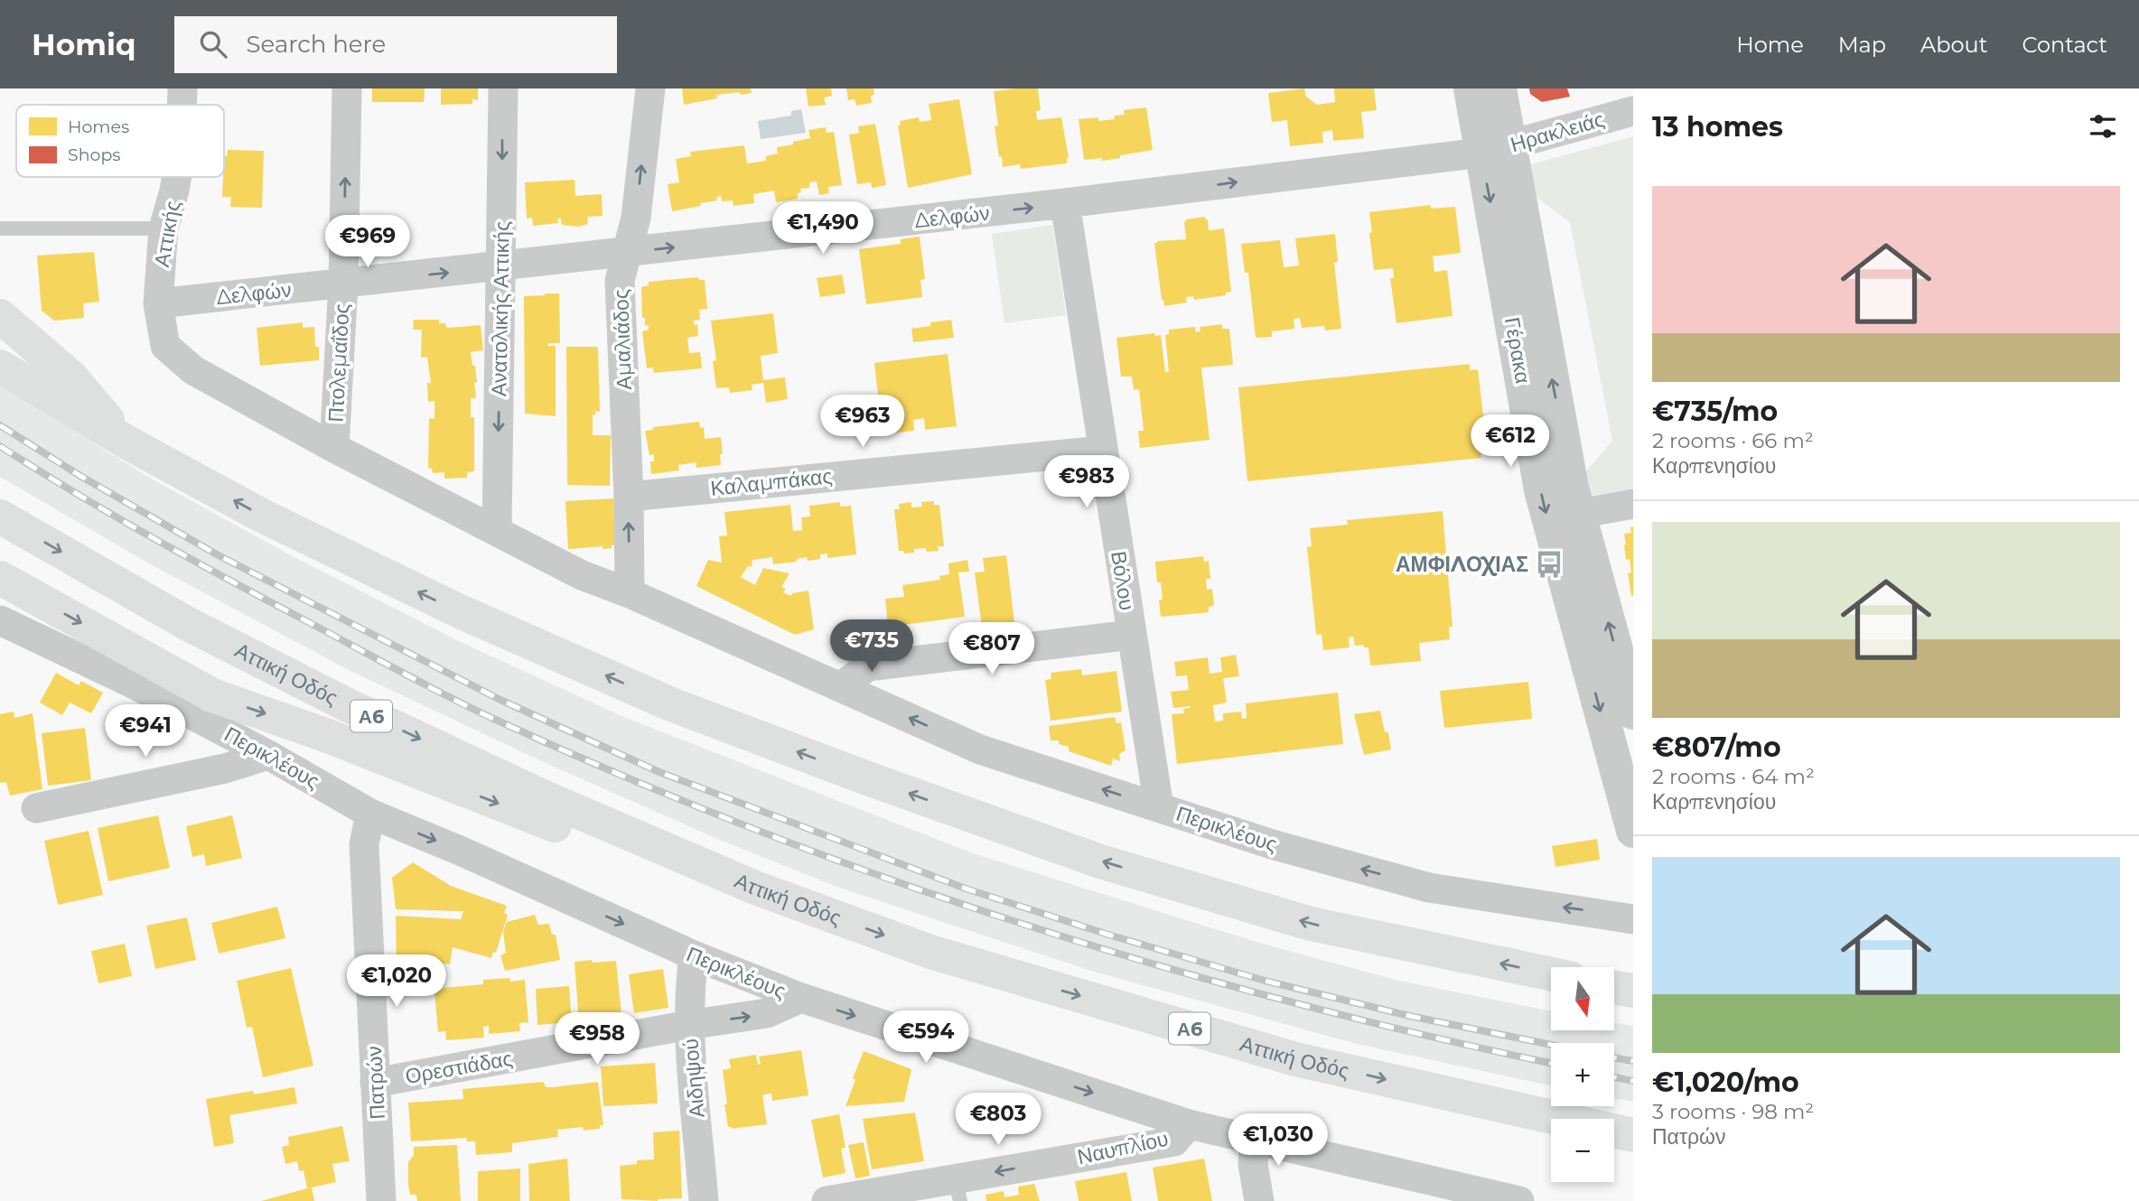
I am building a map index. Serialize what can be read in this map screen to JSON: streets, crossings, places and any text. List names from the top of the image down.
{
  "streets": {
    "highway": ["Αττική Οδός", "Α6"],
    "street": [
      "Ηρακλειάς",
      "Δελφών",
      "Αττικής",
      "Ανατολικής Αττικής",
      "Αμαλιάδος",
      "Γέρακα",
      "Πτολεμαΐδος",
      "Καλαμπάκας",
      "Βόλου",
      "Περικλέους",
      "Ορεστιάδας",
      "Αιδηψού",
      "Πατρών",
      "Ναυπλίου"
    ]
  },
  "crossings": [
    ["Ηρακλειάς", "Δελφών"],
    ["Ηρακλειάς", "Γέρακα"],
    ["Δελφών", "Αττικής"],
    ["Δελφών", "Ανατολικής Αττικής"],
    ["Δελφών", "Αμαλιάδος"],
    ["Δελφών", "Γέρακα"],
    ["Δελφών", "Πτολεμαΐδος"],
    ["Δελφών", "Βόλου"],
    ["Δελφών", "Περικλέους"],
    ["Αττικής", "Περικλέους"],
    ["Ανατολικής Αττικής", "Περικλέους"],
    ["Αμαλιάδος", "Καλαμπάκας"],
    ["Αμαλιάδος", "Περικλέους"],
    ["Πτολεμαΐδος", "Περικλέους"],
    ["Καλαμπάκας", "Βόλου"],
    ["Βόλου", "Περικλέους"],
    ["Περικλέους", "Ορεστιάδας"],
    ["Περικλέους", "Αιδηψού"],
    ["Περικλέους", "Πατρών"],
    ["Περικλέους", "Ναυπλίου"],
    ["Ορεστιάδας", "Αιδηψού"],
    ["Ορεστιάδας", "Πατρών"]
  ],
  "one_way": [
    "Δελφών",
    "Ανατολικής Αττικής",
    "Αμαλιάδος",
    "Πτολεμαΐδος",
    "Ναυπλίου"
  ],
  "places": {
    "bus stop": ["ΑΜΦΙΛΟΧΙΑΣ"]
  },
  "legend": ["Homes", "Shops"],
  "north": "bottom",
  "page": {
    "header": "Homiq",
    "search": "Search here",
    "nav": [
      "Home",
      "Map",
      "About",
      "Contact"
    ],
    "heading": "13 homes",
    "list": [
      {
        "name": "€735/mo",
        "note": "2 rooms · 66 m² · Καρπενησίου"
      },
      {
        "name": "€807/mo",
        "note": "2 rooms · 64 m² · Καρπενησίου"
      },
      {
        "name": "€1,020/mo",
        "note": "3 rooms · 98 m² · Πατρών"
      }
    ],
    "price": [
      "€1,490",
      "€969",
      "€963",
      "€612",
      "€983",
      "€735",
      "€807",
      "€941",
      "€1,020",
      "€594",
      "€958",
      "€803",
      "€1,030"
    ],
    "map_buttons": ["+", "−"]
  }
}
